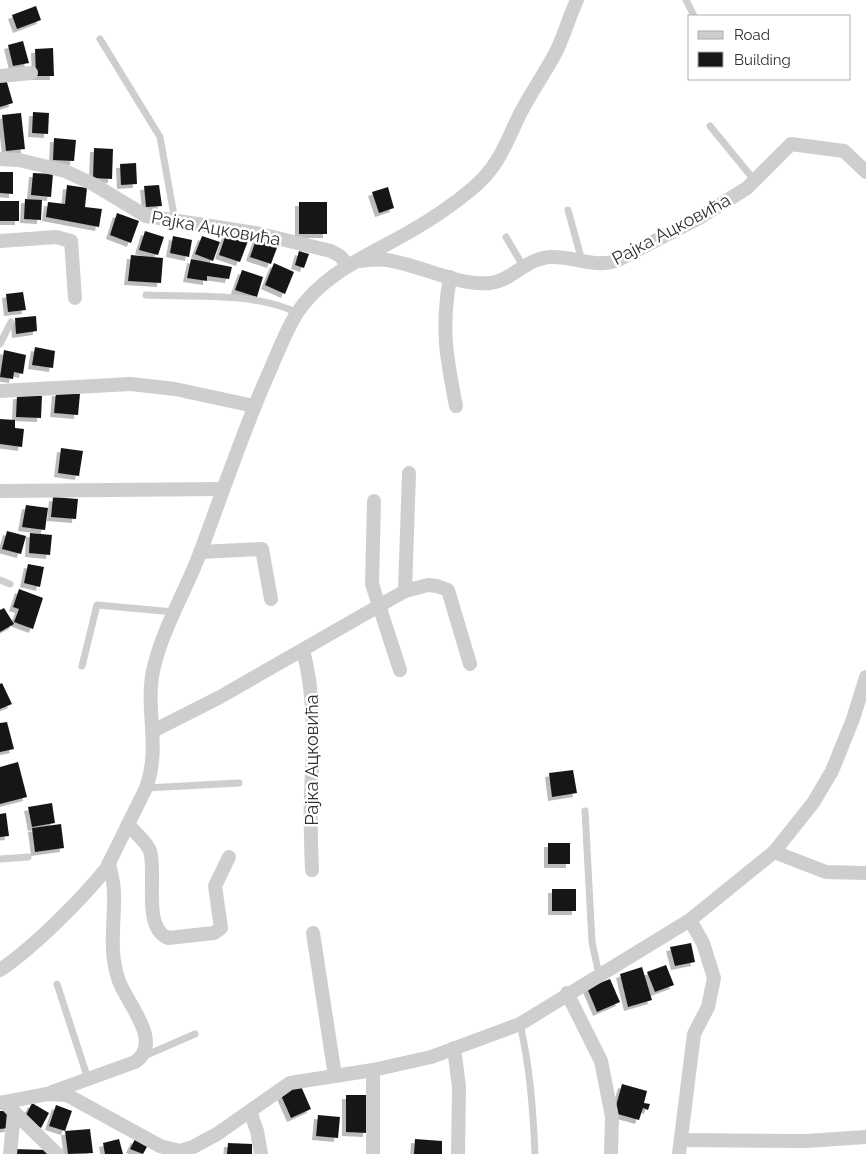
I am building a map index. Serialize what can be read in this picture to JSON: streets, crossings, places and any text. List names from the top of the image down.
{
  "streets": {
    "street": ["Рајка Ацковића"]
  },
  "legend": ["Road", "Building"]
}
